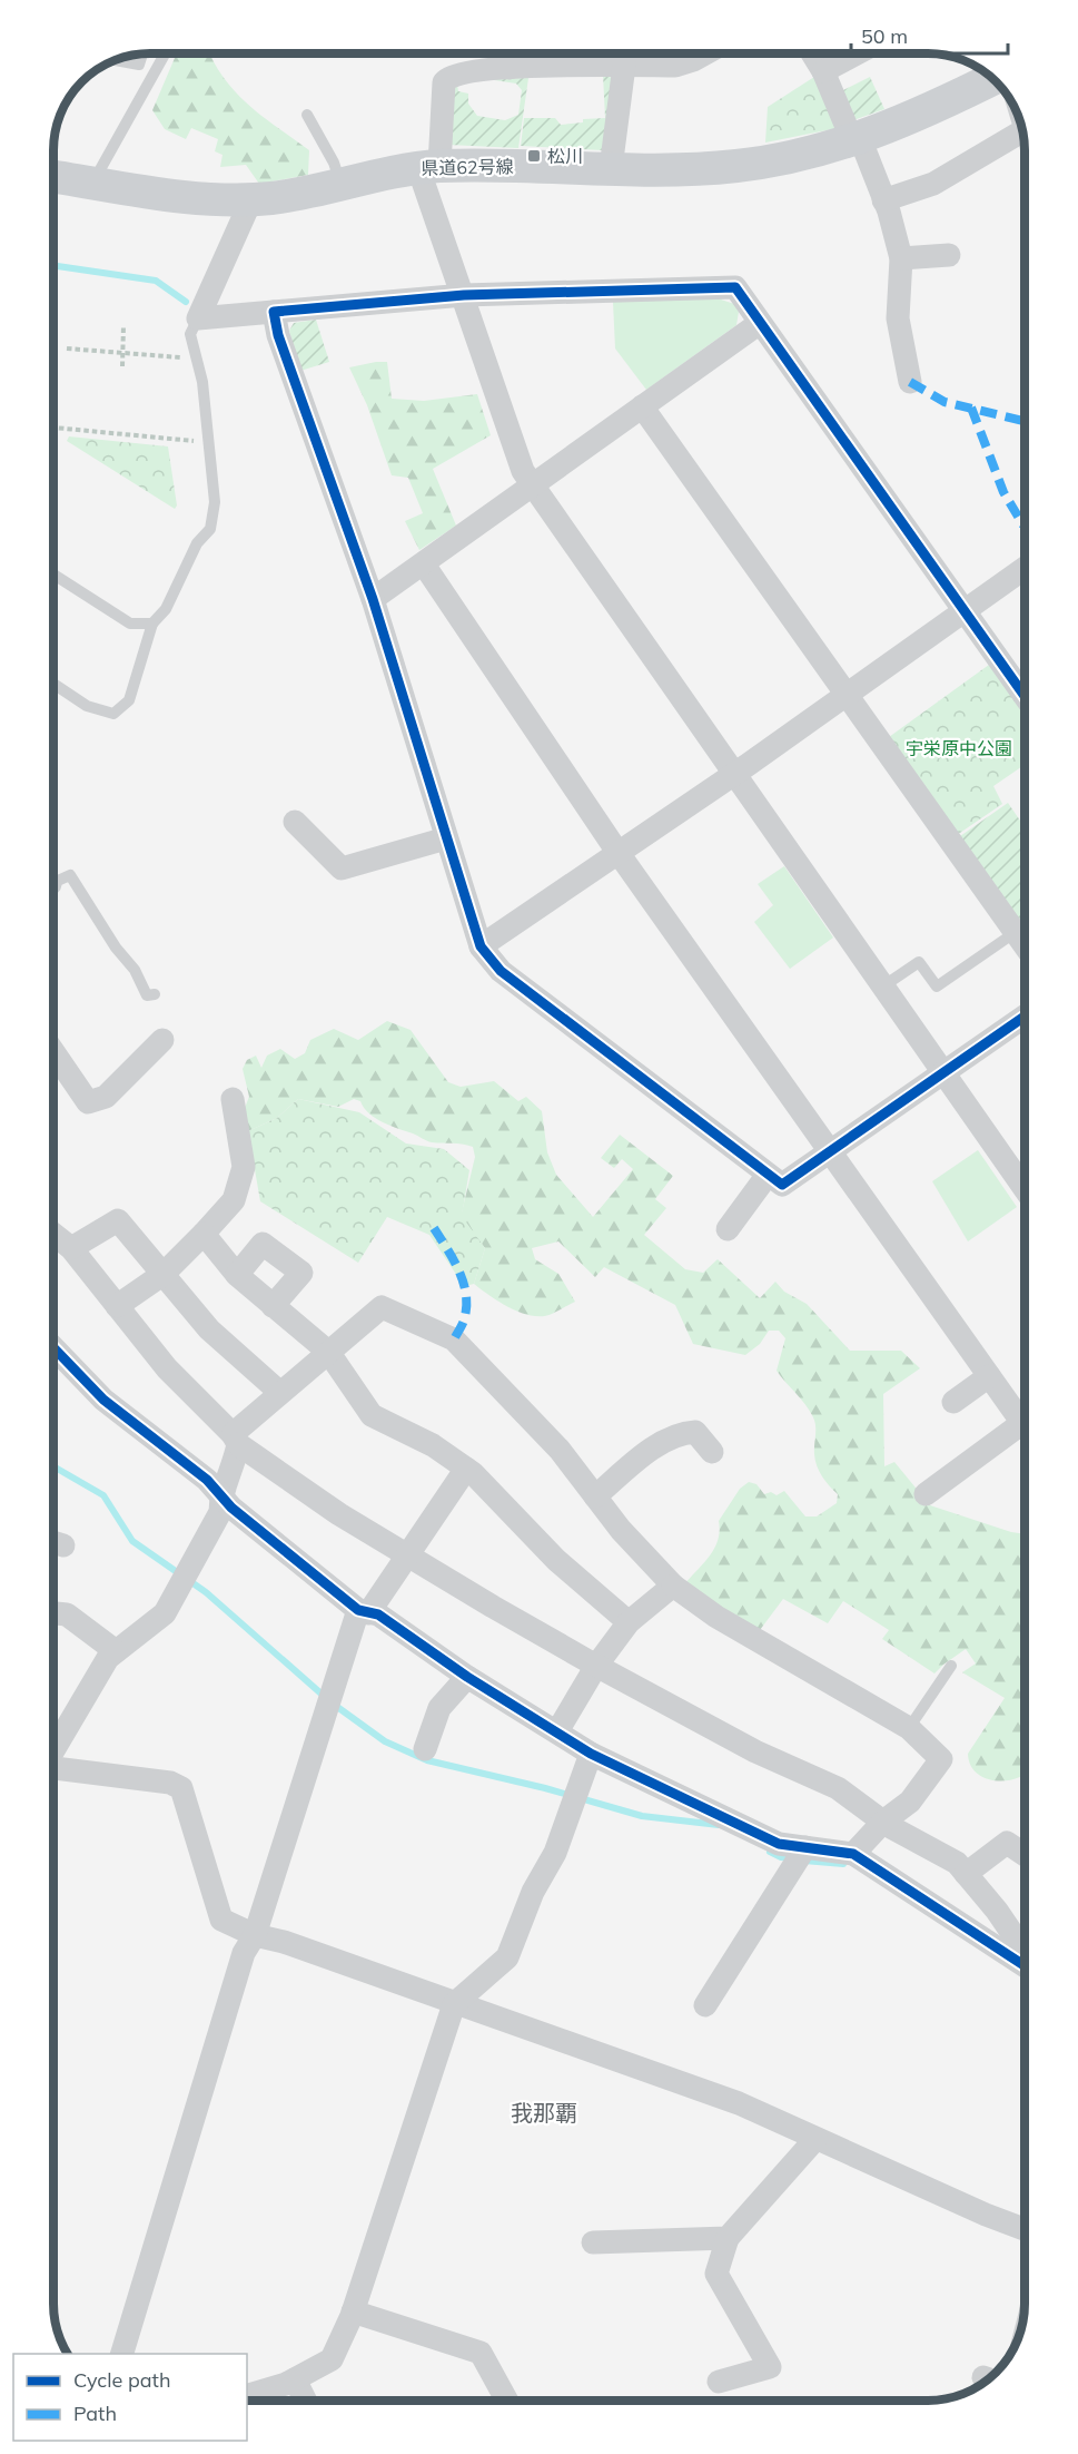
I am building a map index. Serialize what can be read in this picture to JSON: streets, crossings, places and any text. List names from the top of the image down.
{
  "streets": {
    "main road": ["県道62号線"]
  },
  "districts": ["我那覇"],
  "parks": ["宇栄原中公園"],
  "places": {
    "transit": ["松川"]
  },
  "legend": ["Cycle path", "Path"],
  "scale_bar": "50 m"
}
